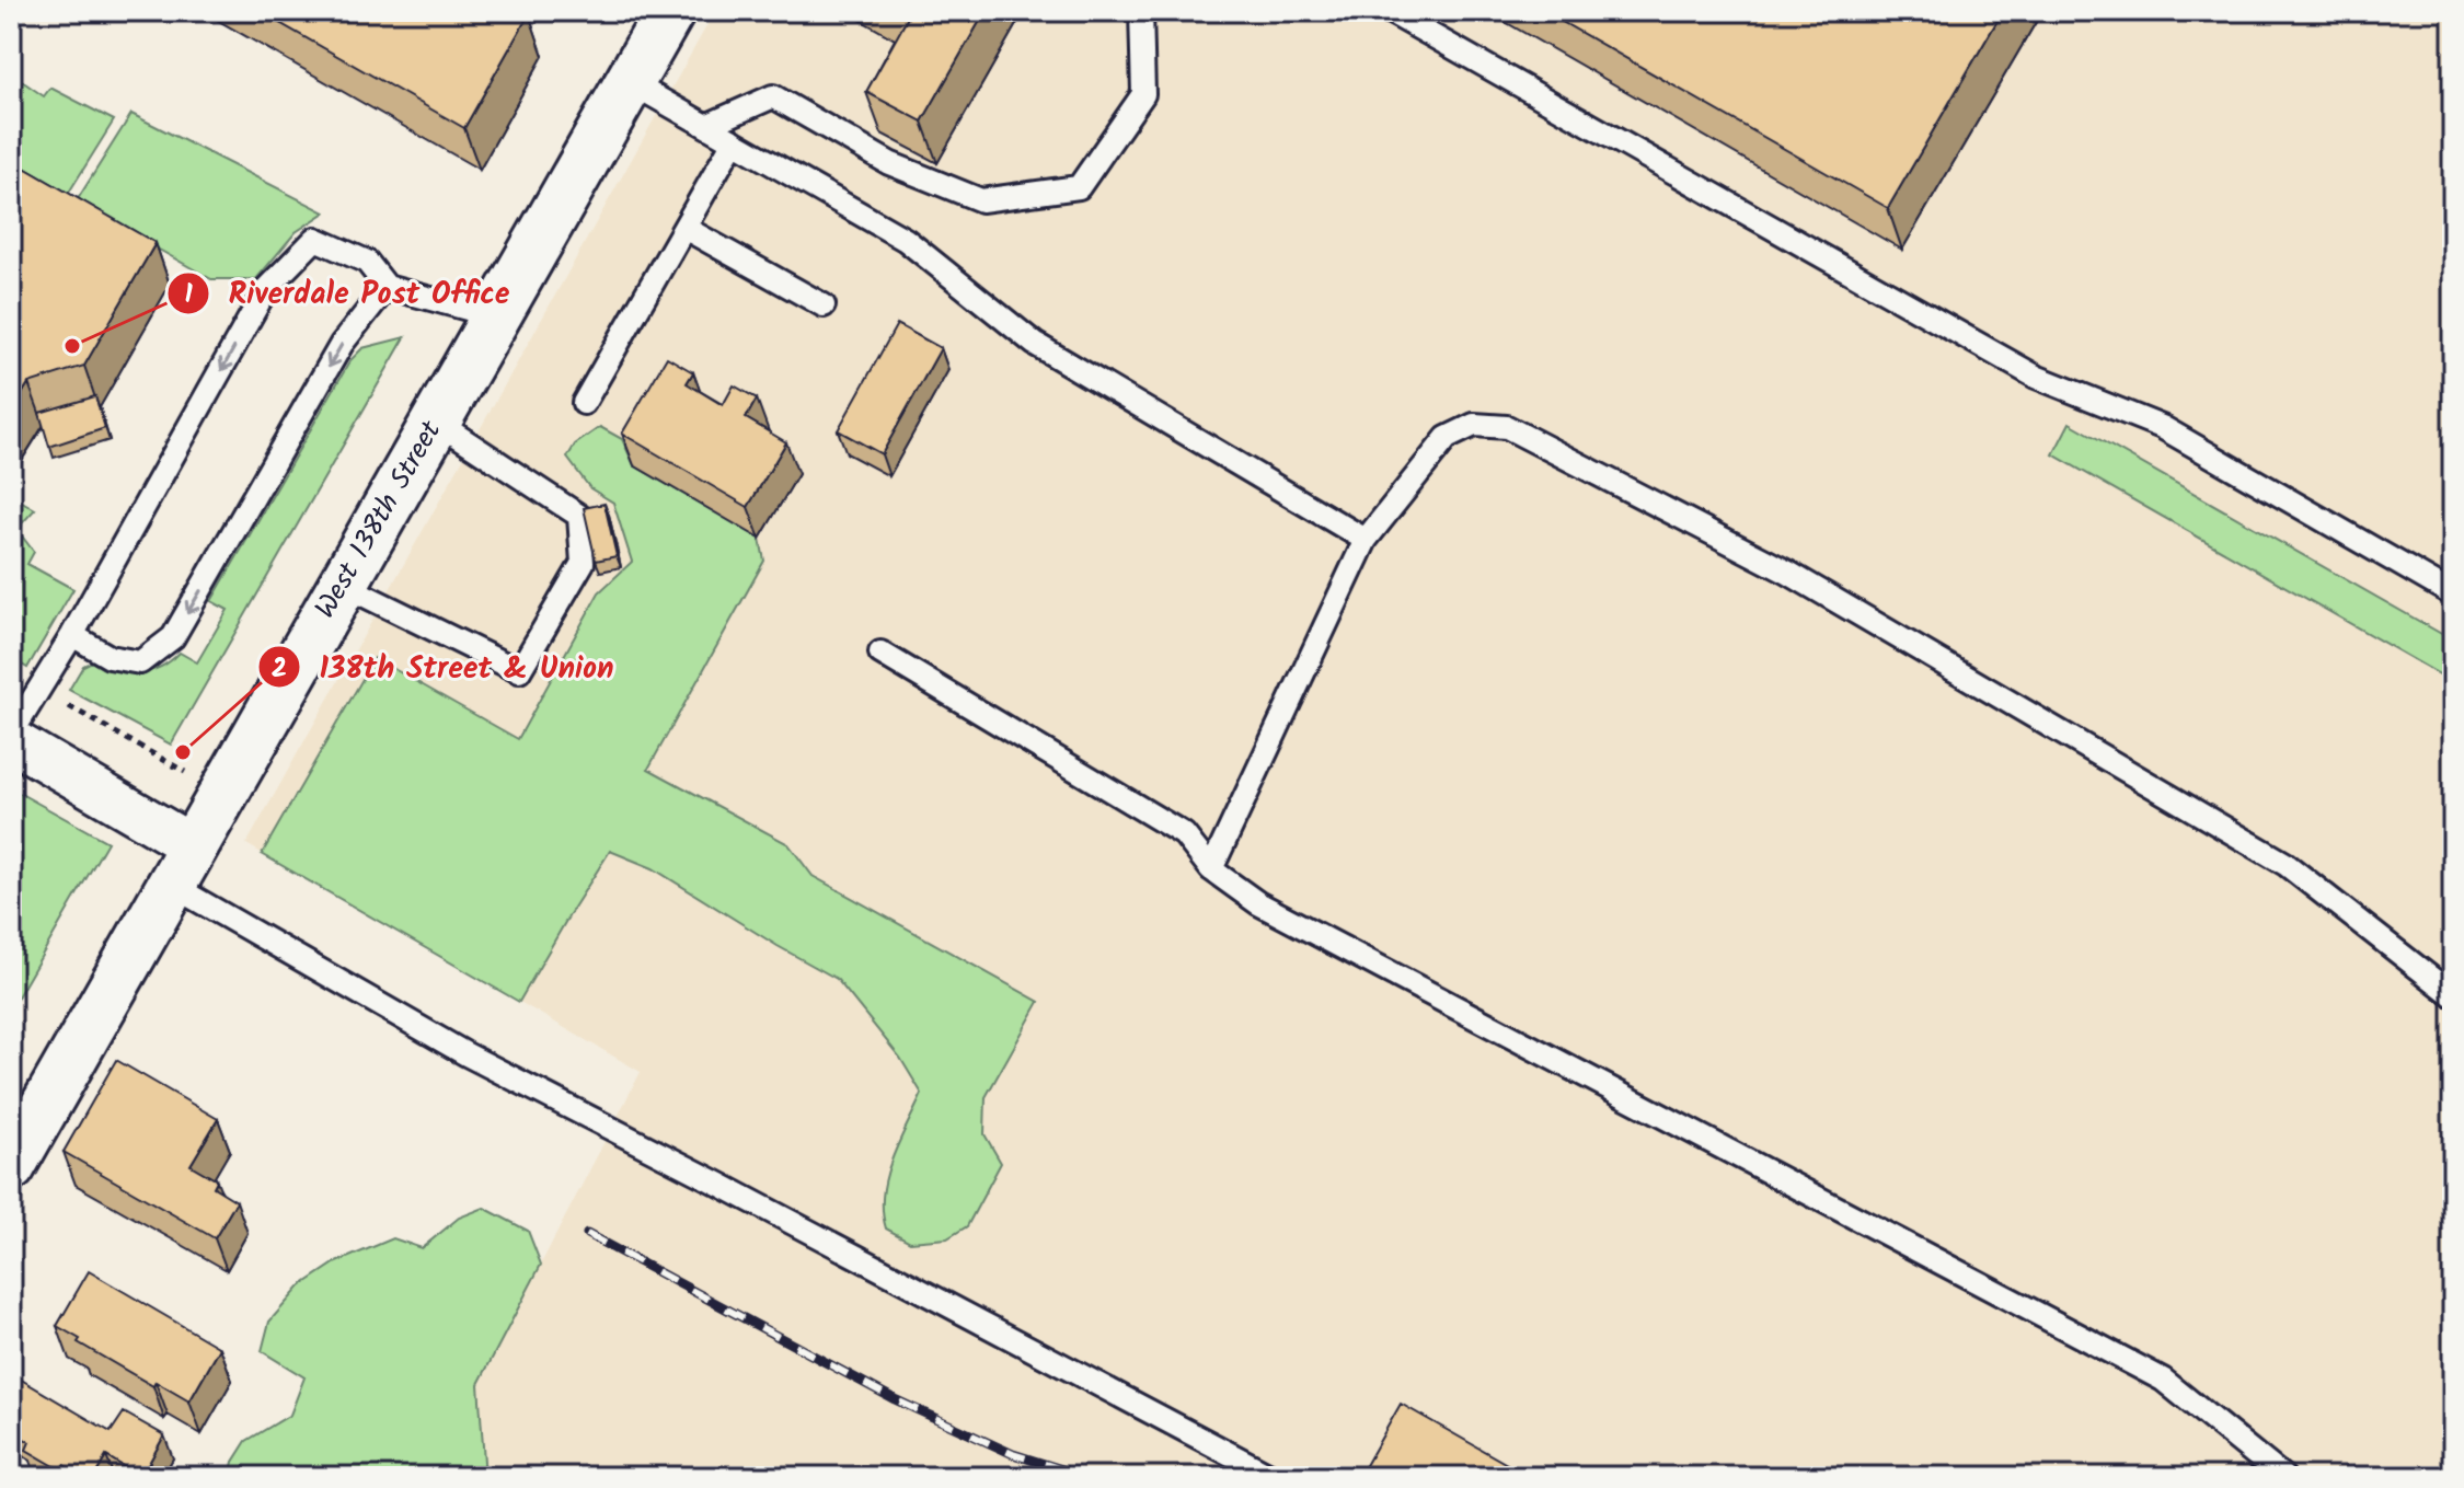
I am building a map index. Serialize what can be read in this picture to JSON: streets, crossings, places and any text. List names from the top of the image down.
{
  "streets": {
    "street": ["West 138th Street"]
  },
  "places": ["Riverdale Post Office", "138th Street & Union"]
}
